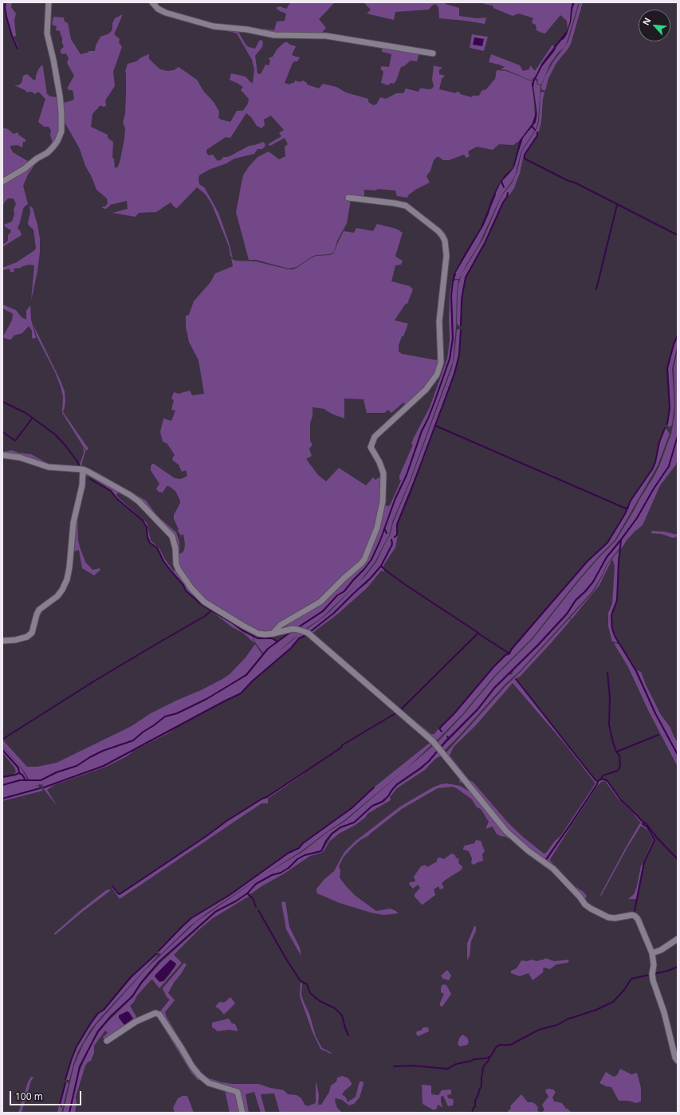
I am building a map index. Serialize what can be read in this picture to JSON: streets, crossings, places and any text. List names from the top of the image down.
{
  "scale_bar": "100 m",
  "north": "top left"
}
